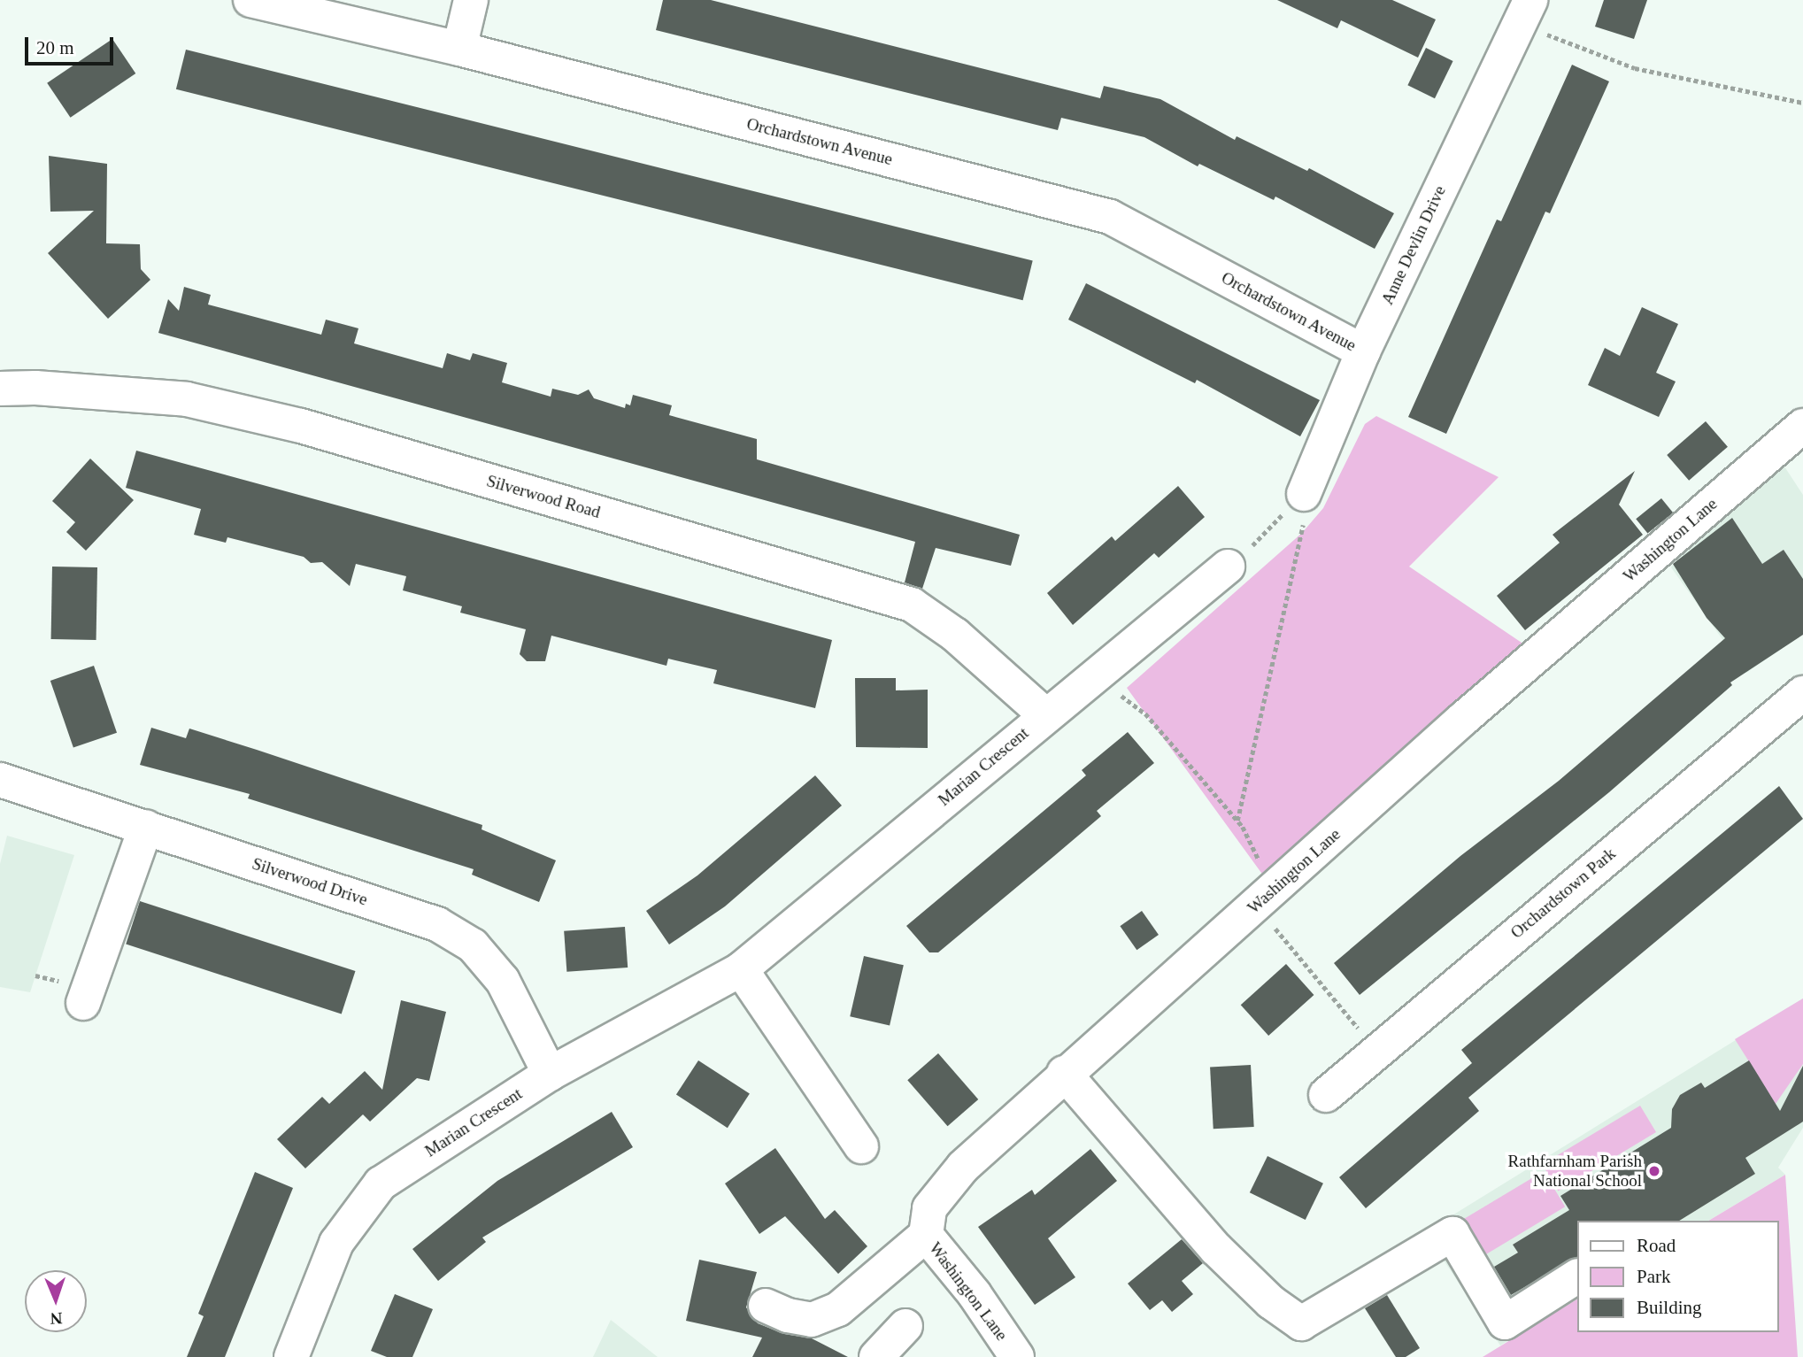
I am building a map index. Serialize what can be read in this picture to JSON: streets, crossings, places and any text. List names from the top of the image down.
{
  "streets": {
    "street": [
      "Orchardstown Avenue",
      "Anne Devlin Drive",
      "Silverwood Road",
      "Washington Lane",
      "Marian Crescent",
      "Silverwood Drive",
      "Orchardstown Park"
    ]
  },
  "crossings": [
    ["Orchardstown Avenue", "Anne Devlin Drive"],
    ["Silverwood Road", "Marian Crescent"],
    ["Marian Crescent", "Silverwood Drive"]
  ],
  "places": ["Rathfarnham Parish National School"],
  "legend": ["Road", "Park", "Building"],
  "scale_bar": "20 m",
  "north": "bottom"
}
